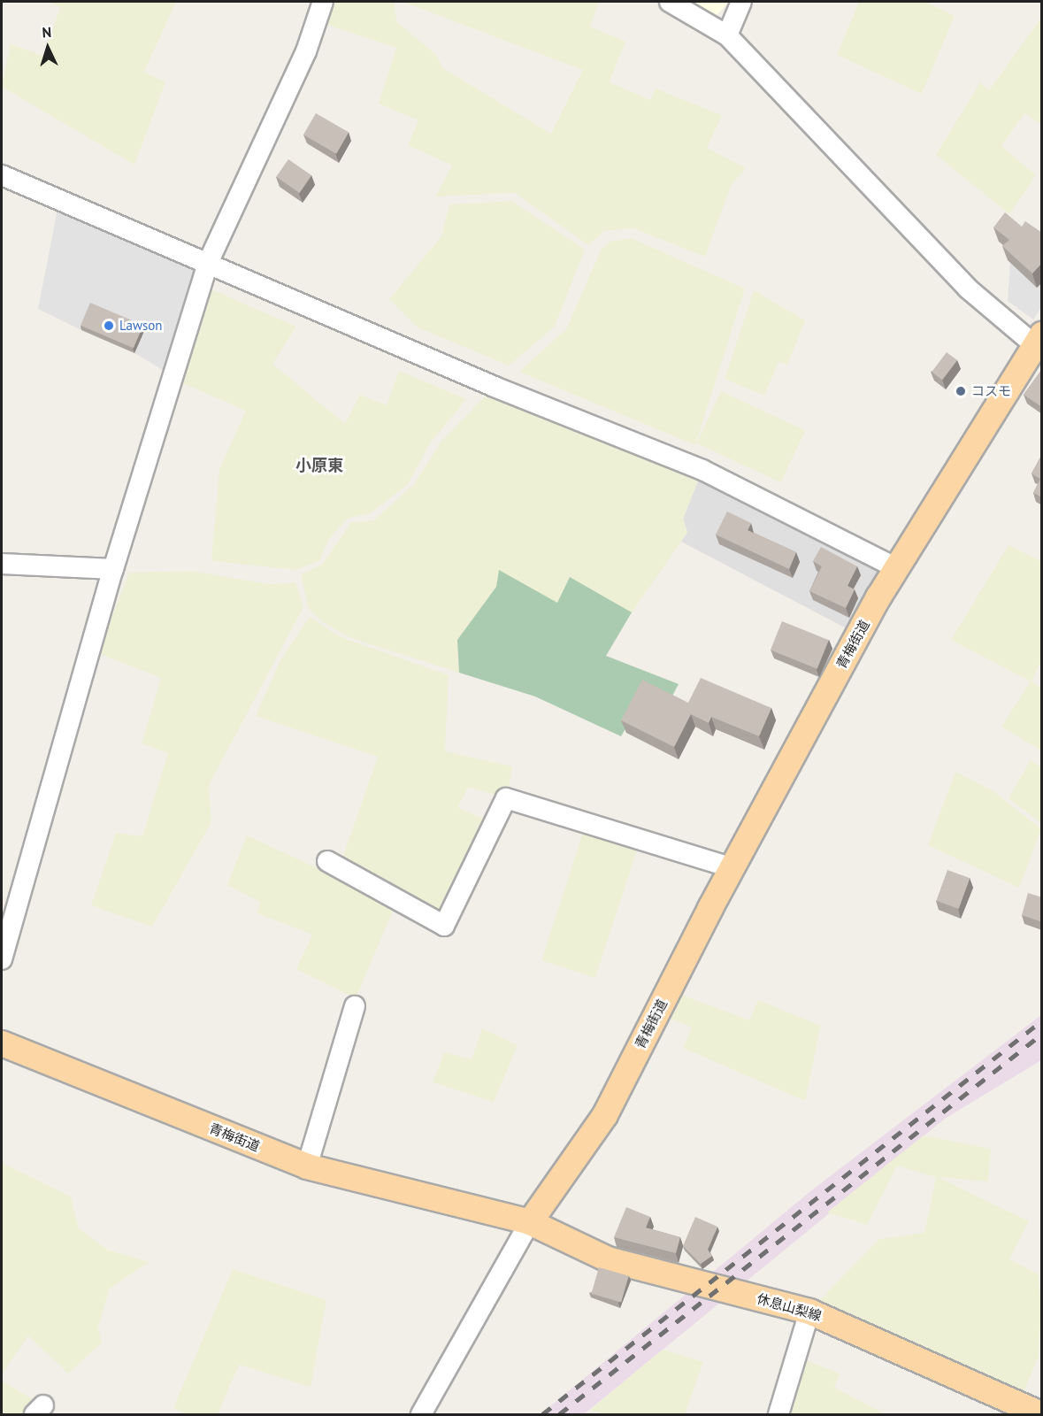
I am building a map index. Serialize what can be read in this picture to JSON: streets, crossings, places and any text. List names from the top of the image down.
{
  "streets": {
    "main road": ["青梅街道", "休息山梨線"]
  },
  "crossings": [
    ["青梅街道", "休息山梨線"]
  ],
  "districts": ["小原東"],
  "places": ["Lawson", "コスモ"],
  "north": "top"
}
